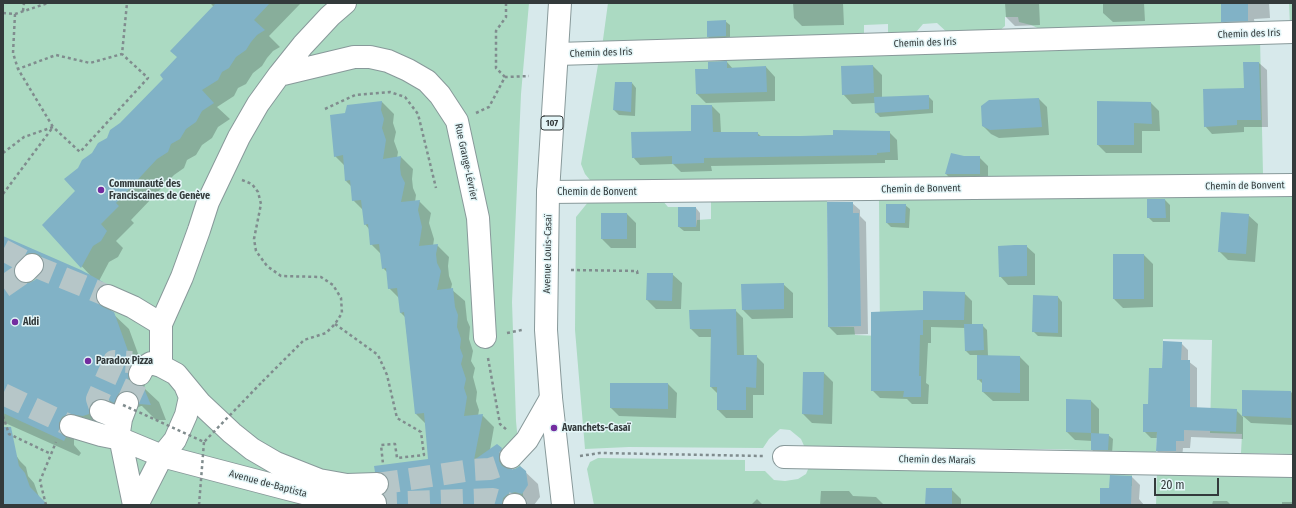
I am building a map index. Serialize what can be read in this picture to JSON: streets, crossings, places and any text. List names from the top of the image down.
{
  "streets": {
    "street": [
      "Chemin des Iris",
      "107",
      "Rue Grange-Lévrier",
      "Chemin de Bonvent",
      "Avenue Louis-Casaï",
      "Chemin des Marais",
      "Avenue de-Baptista"
    ]
  },
  "crossings": [
    ["Chemin des Iris", "Avenue Louis-Casaï"],
    ["Chemin de Bonvent", "Avenue Louis-Casaï"]
  ],
  "places": [
    "Communauté des Franciscaines de Genève",
    "Aldi",
    "Paradox Pizza",
    "Avanchets-Casaï"
  ],
  "scale_bar": "20 m"
}
